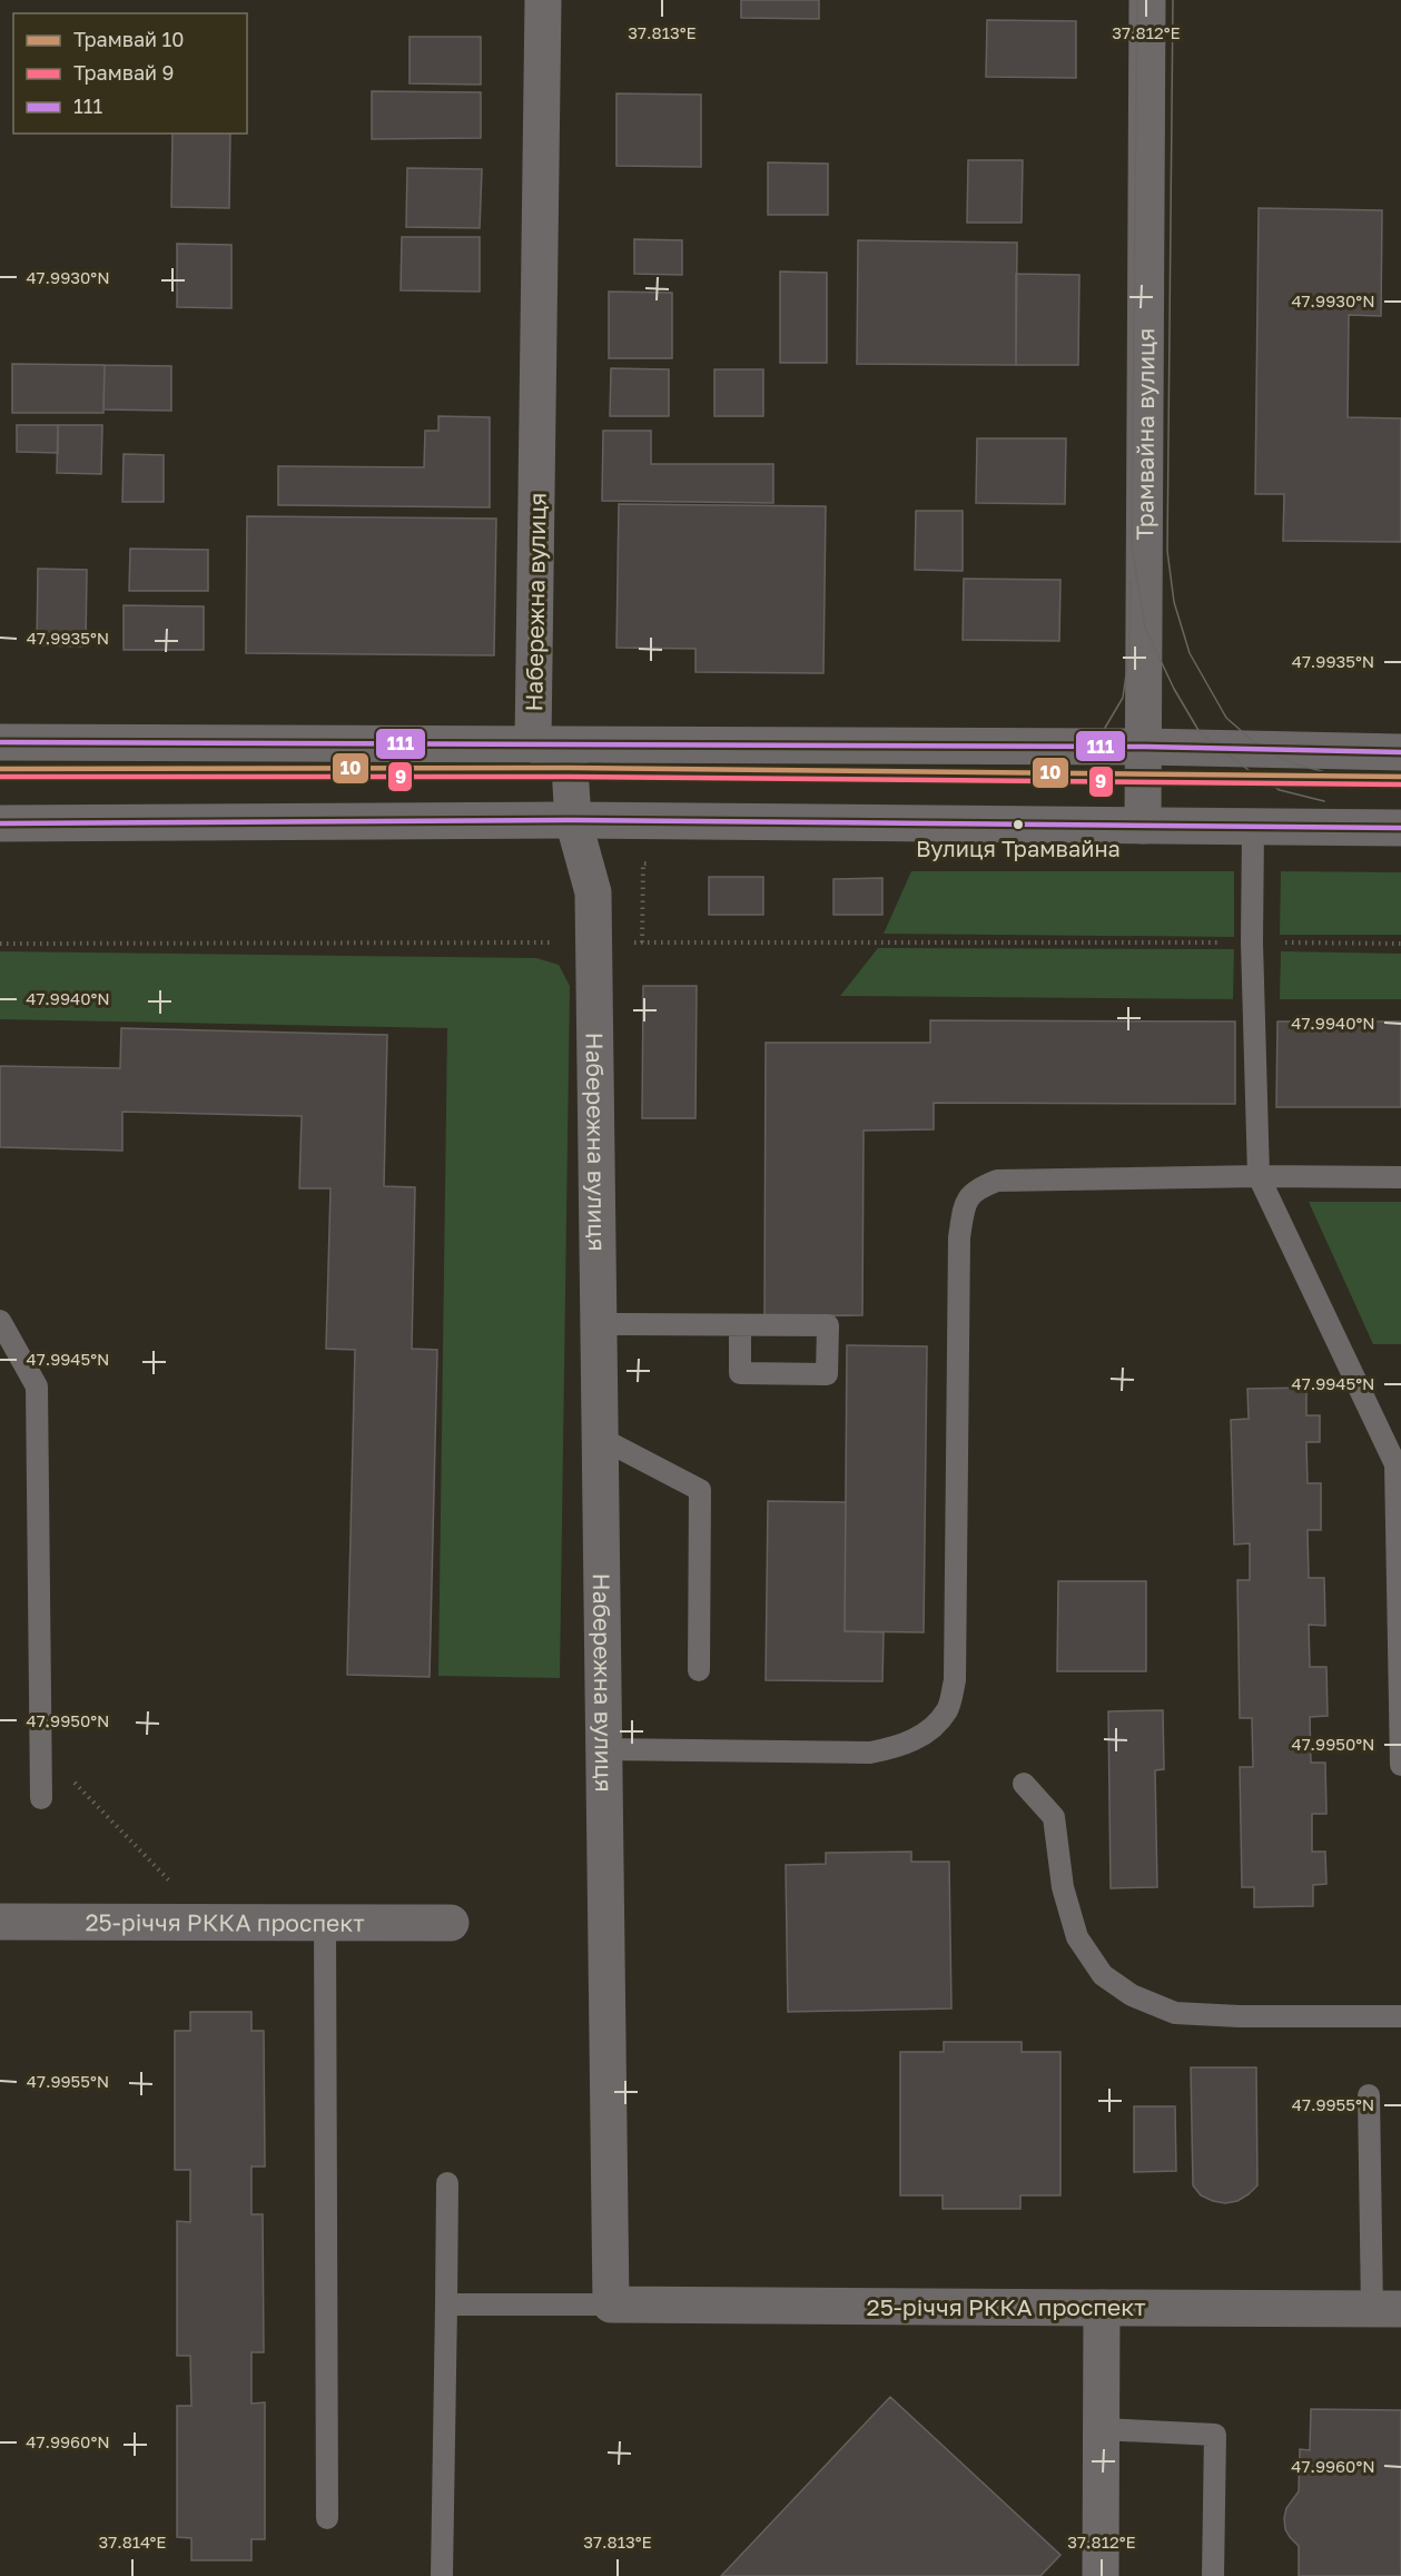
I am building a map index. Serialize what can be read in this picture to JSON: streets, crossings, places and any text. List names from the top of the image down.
{
  "streets": {
    "street": ["Трамвайна вулиця", "Набережна вулиця", "25-річчя РККА проспект"]
  },
  "crossings": [
    ["Набережна вулиця", "25-річчя РККА проспект"]
  ],
  "places": ["Вулиця Трамвайна"],
  "lines": ["transit line 111", "tram line 10", "tram line 9"],
  "legend": ["Трамвай 10", "Трамвай 9", "111"],
  "coordinates": [
    "37.813°E",
    "37.812°E",
    "47.9930°N",
    "47.9935°N",
    "47.9940°N",
    "47.9945°N",
    "47.9950°N",
    "47.9955°N",
    "47.9960°N",
    "37.814°E"
  ]
}
